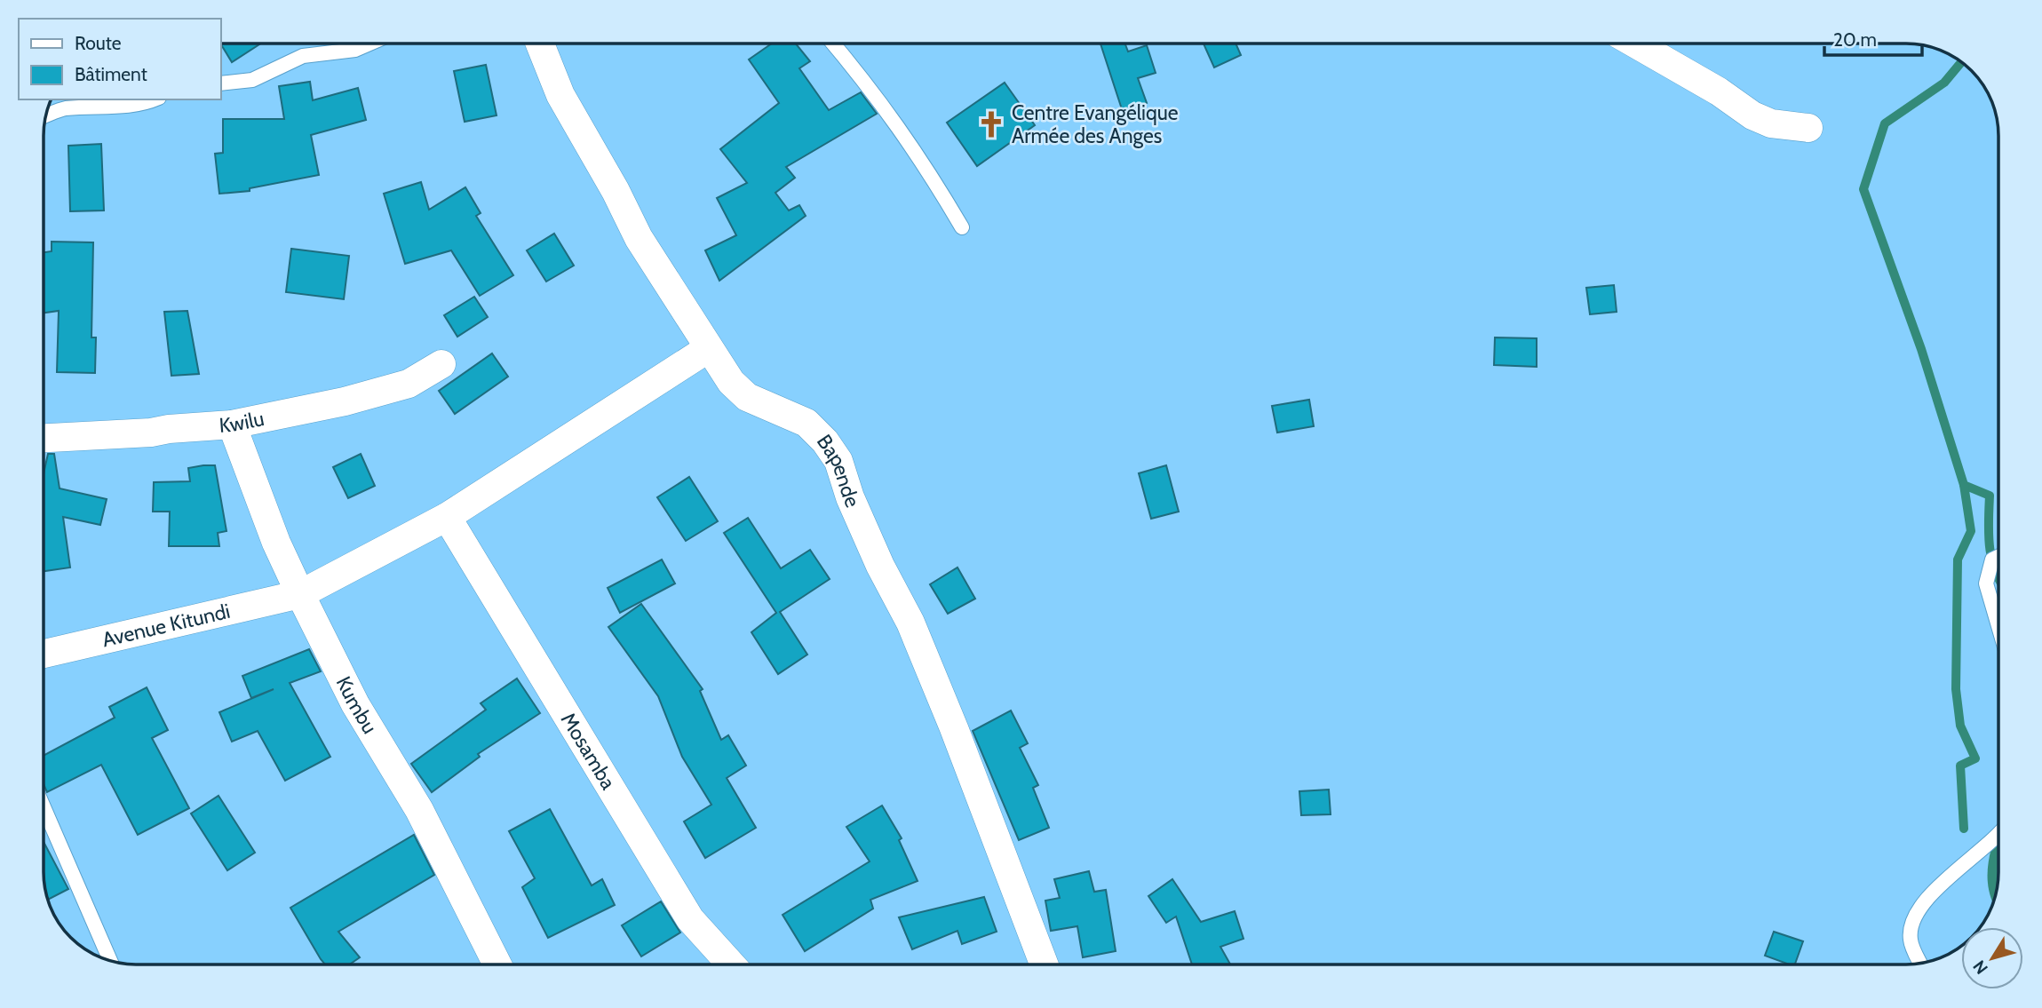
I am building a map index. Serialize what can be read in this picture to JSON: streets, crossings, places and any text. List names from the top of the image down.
{
  "streets": {
    "street": [
      "Kwilu",
      "Bapende",
      "Avenue Kitundi",
      "Kumbu",
      "Mosamba"
    ]
  },
  "crossings": [
    ["Kwilu", "Kumbu"],
    ["Bapende", "Avenue Kitundi"],
    ["Avenue Kitundi", "Kumbu"],
    ["Avenue Kitundi", "Mosamba"]
  ],
  "places": {
    "church": ["Centre Evangélique Armée des Anges"]
  },
  "legend": ["Route", "Bâtiment"],
  "scale_bar": "20 m",
  "north": "bottom left"
}
